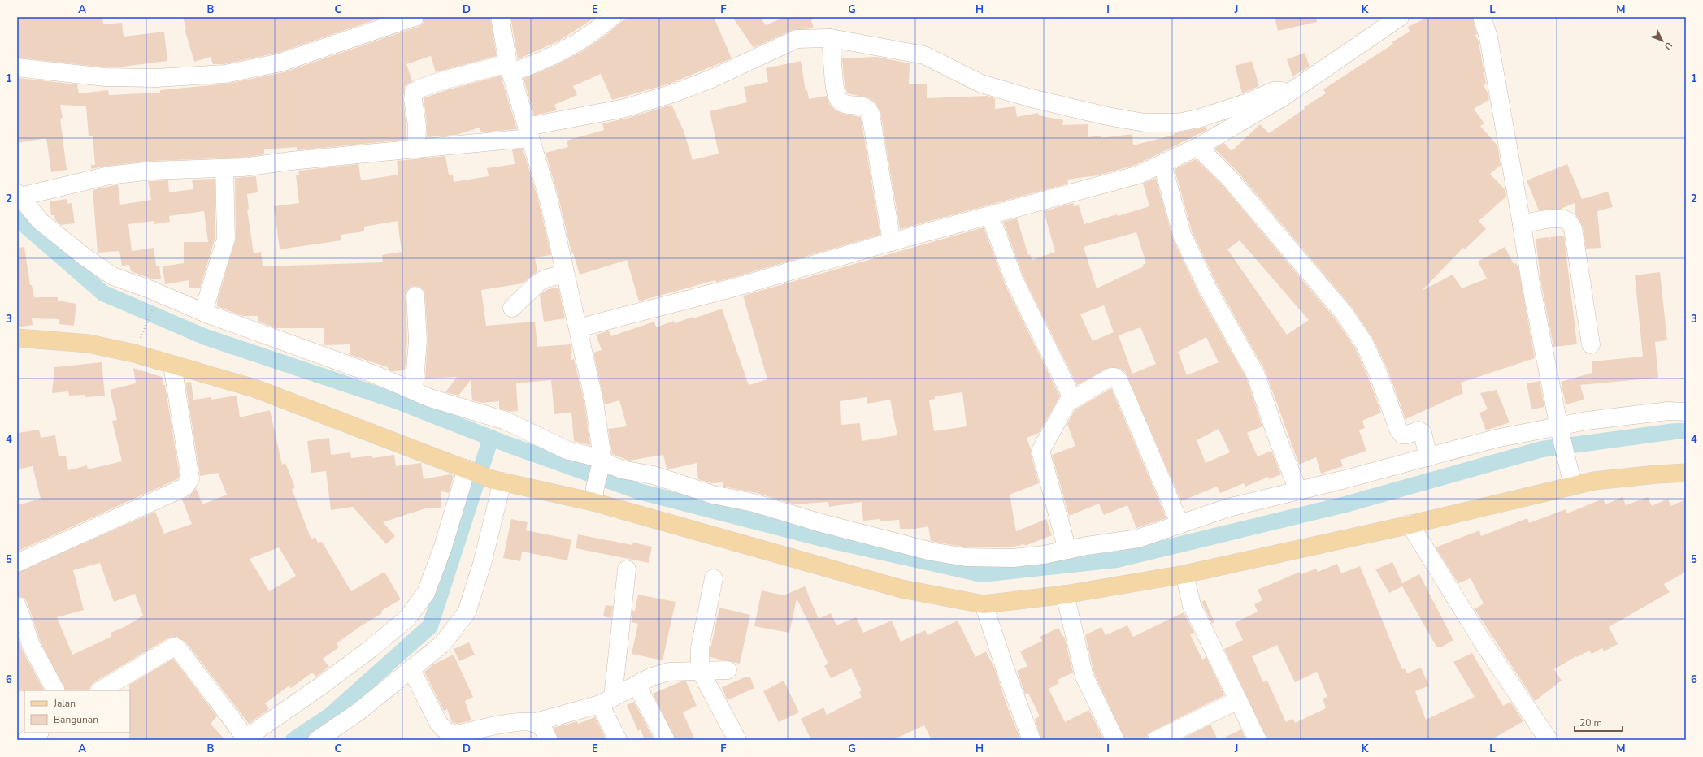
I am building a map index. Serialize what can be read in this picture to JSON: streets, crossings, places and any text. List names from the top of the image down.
{
  "legend": ["Jalan", "Bangunan"],
  "scale_bar": "20 m",
  "north": "bottom right",
  "grid": {
    "columns": [
      "A",
      "B",
      "C",
      "D",
      "E",
      "F",
      "G",
      "H",
      "I",
      "J",
      "K",
      "L",
      "M"
    ],
    "rows": [
      "1",
      "2",
      "3",
      "4",
      "5",
      "6"
    ]
  }
}
